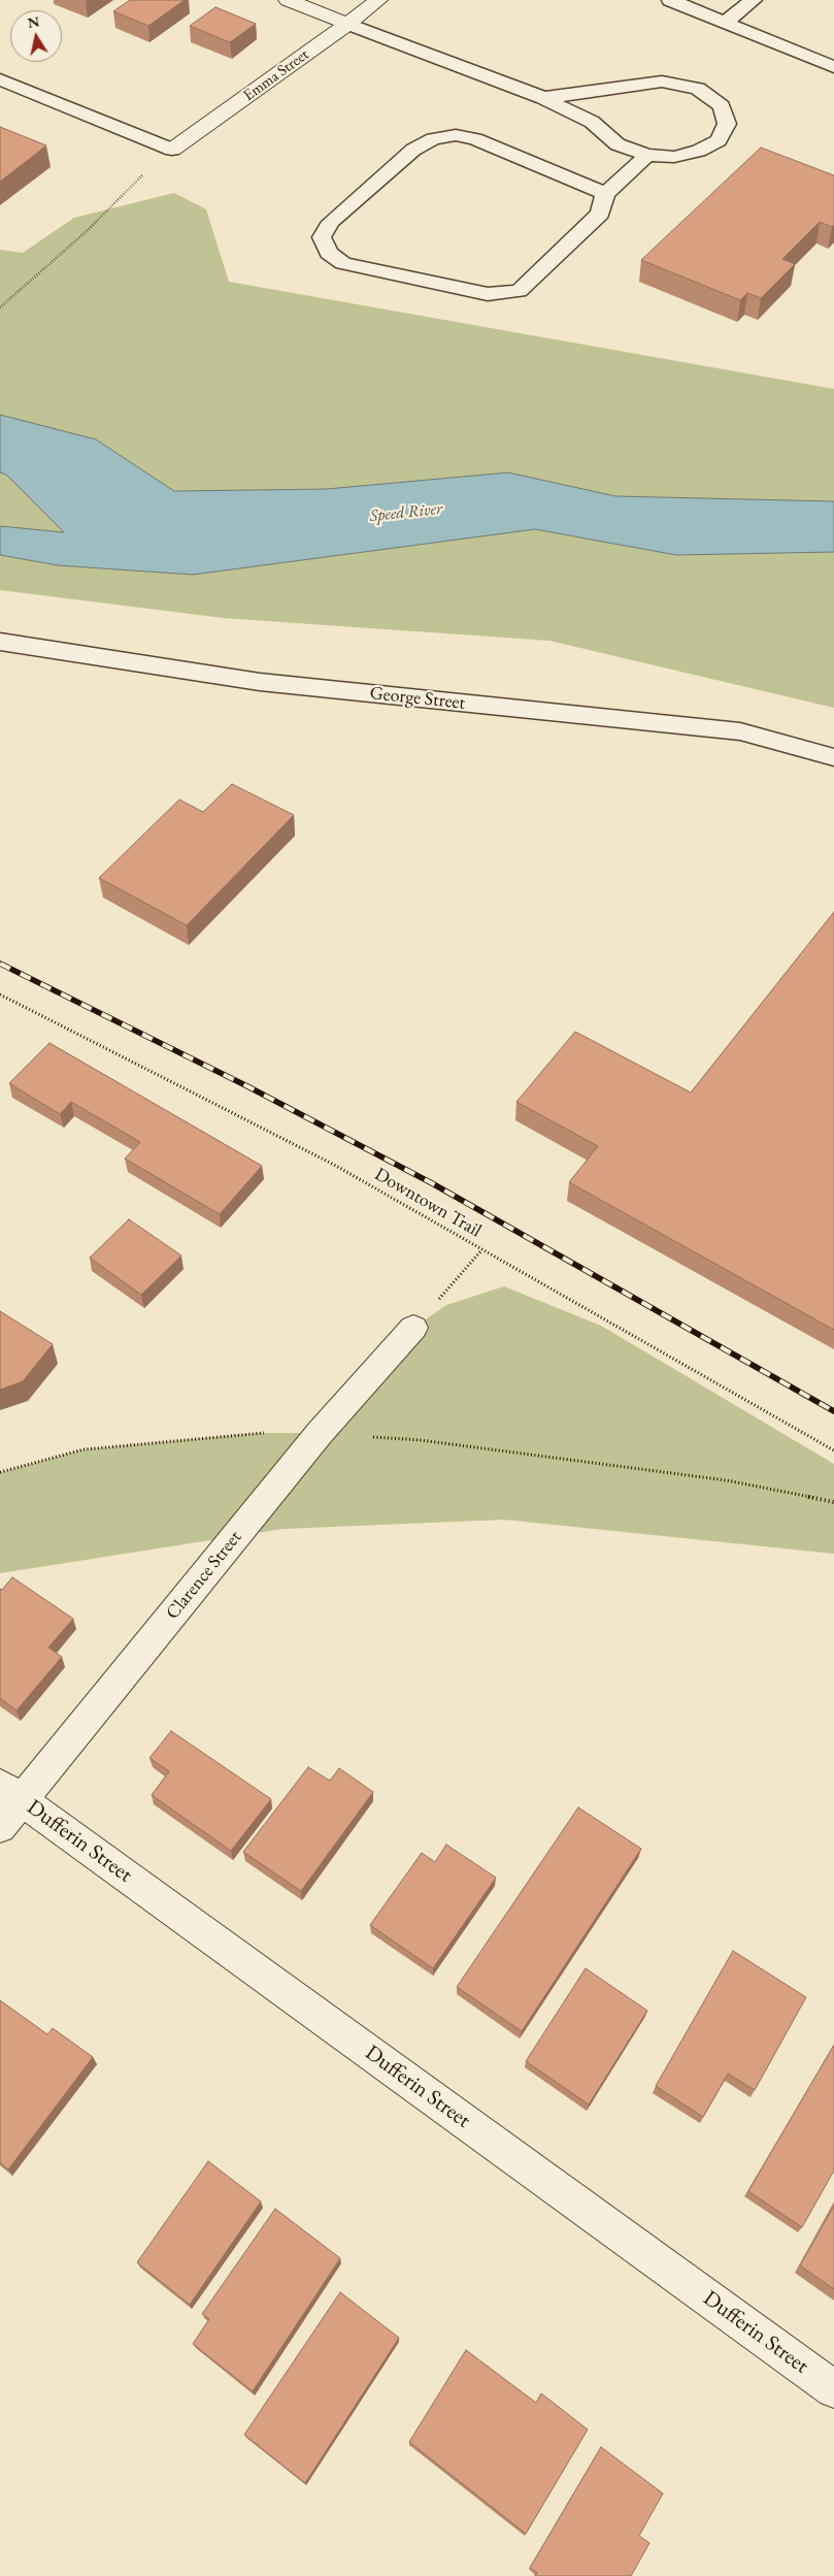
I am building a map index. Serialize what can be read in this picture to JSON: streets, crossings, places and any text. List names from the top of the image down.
{
  "streets": {
    "street": ["Emma Street", "Clarence Street", "Dufferin Street"],
    "lane": ["George Street"],
    "path": ["Downtown Trail"]
  },
  "crossings": [
    ["Clarence Street", "Dufferin Street"]
  ],
  "water": ["Speed River"],
  "north": "top"
}
